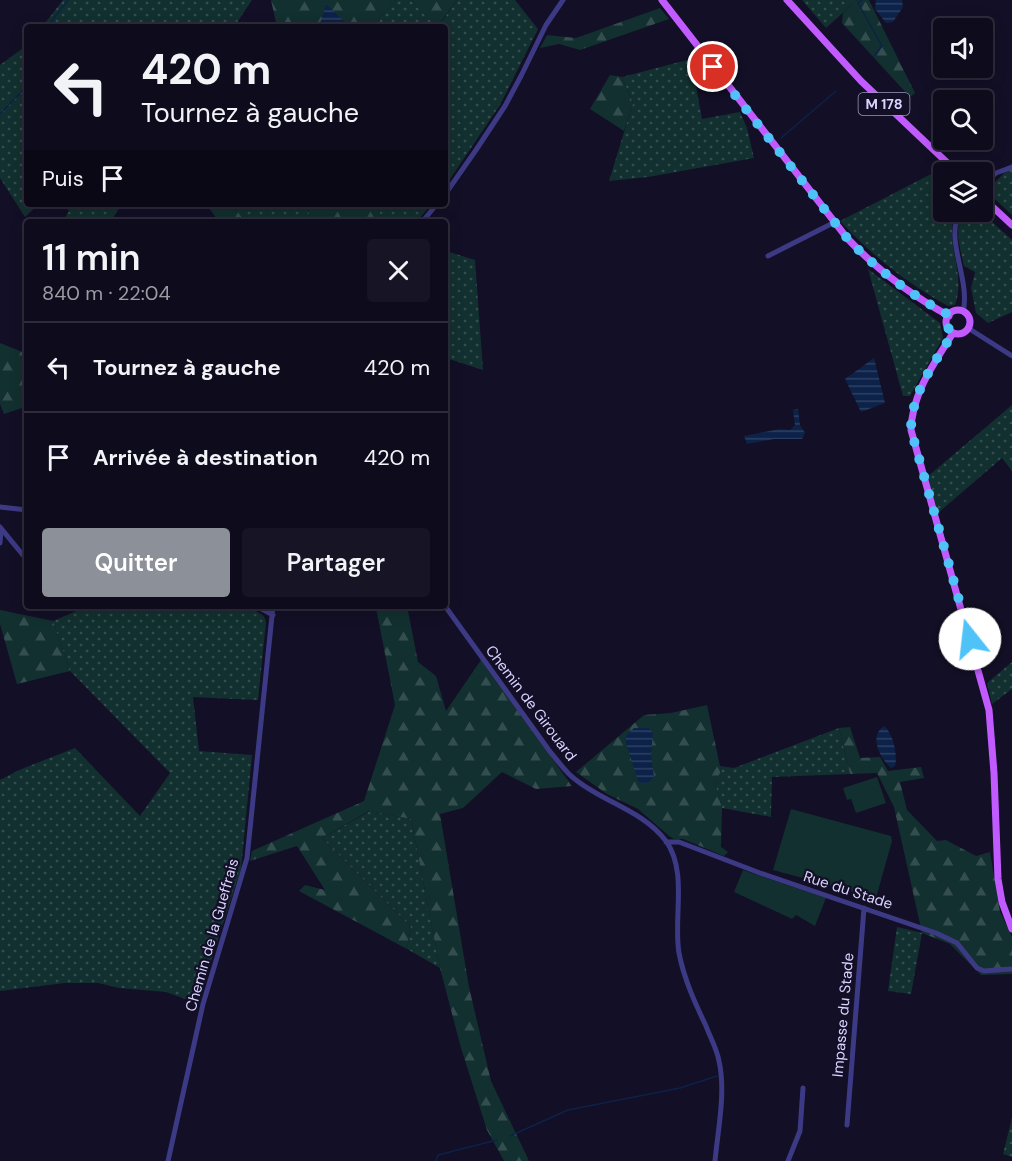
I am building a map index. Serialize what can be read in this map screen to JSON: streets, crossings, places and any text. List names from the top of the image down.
{
  "streets": {
    "main road": ["M 178"],
    "street": [
      "Chemin de Girouard",
      "Rue du Stade",
      "Chemin de la Gueffrais",
      "Impasse du Stade"
    ]
  },
  "crossings": [
    ["Chemin de Girouard", "Rue du Stade"],
    ["Rue du Stade", "Impasse du Stade"]
  ],
  "page": {
    "turn": ["420 m", "Tournez à gauche"],
    "then": "Puis",
    "heading": ["11 min", "840 m · 22:04"],
    "list": [
      {
        "name": "Tournez à gauche",
        "value": "420 m"
      },
      {
        "name": "Arrivée à destination",
        "value": "420 m"
      }
    ],
    "buttons": ["Quitter", "Partager"]
  }
}
